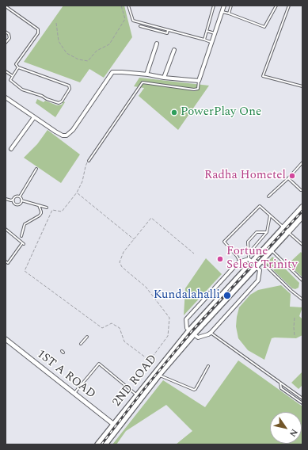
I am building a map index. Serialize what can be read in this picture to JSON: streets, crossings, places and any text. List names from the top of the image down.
{
  "streets": {
    "main road": ["2ND ROAD"],
    "street": ["1ST A ROAD"]
  },
  "crossings": [
    ["1ST A ROAD", "2ND ROAD"]
  ],
  "places": [
    "PowerPlay One",
    "Radha Hometel",
    "Fortune Select Trinity",
    "Kundalahalli"
  ],
  "north": "bottom right"
}
